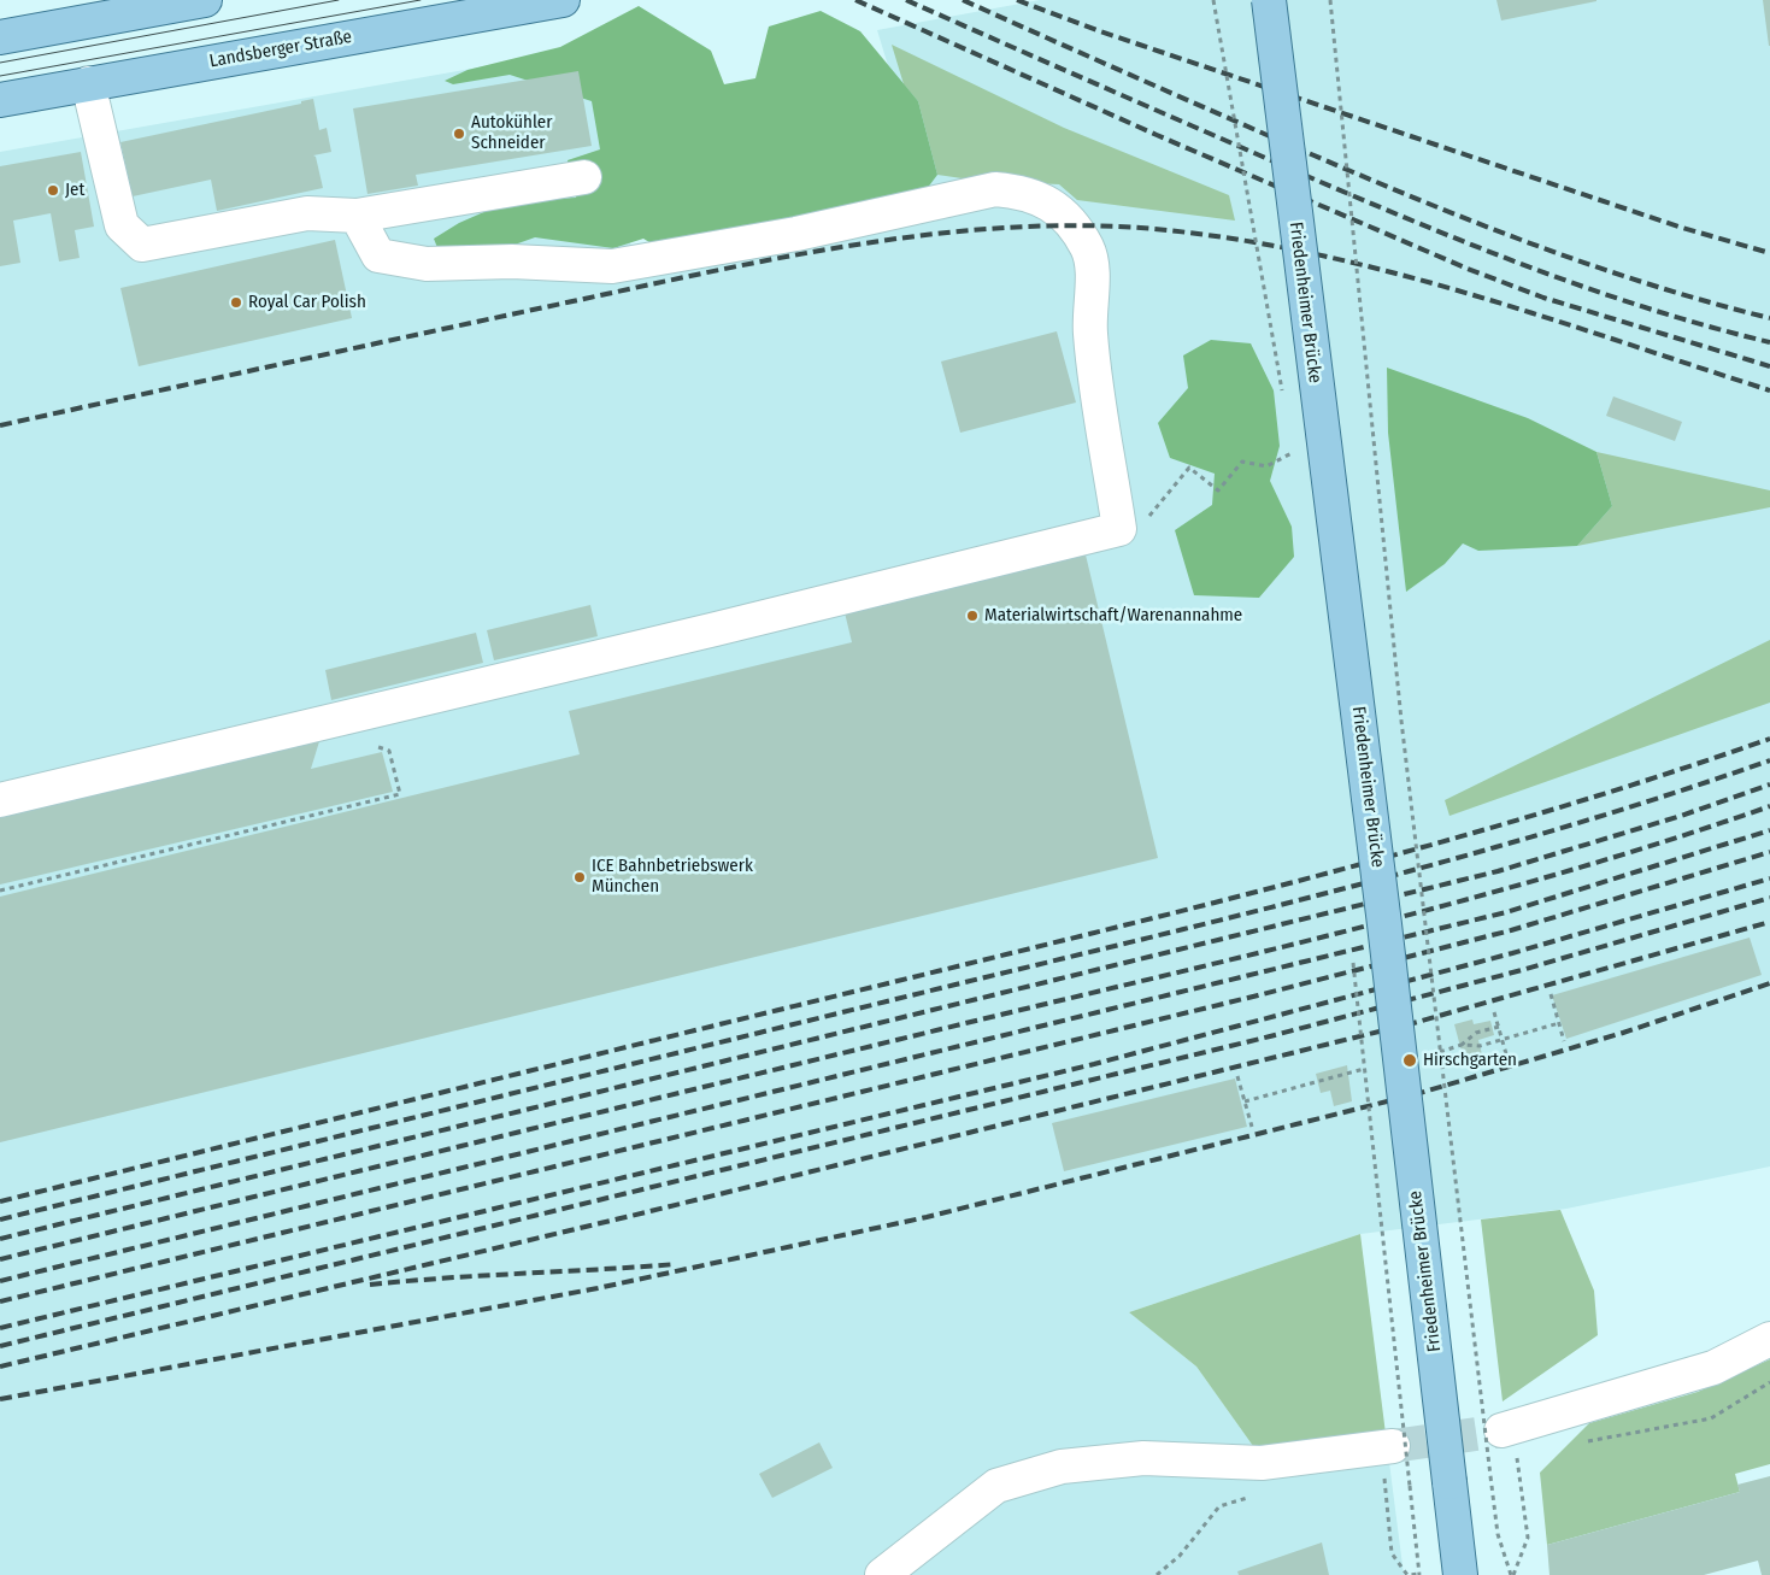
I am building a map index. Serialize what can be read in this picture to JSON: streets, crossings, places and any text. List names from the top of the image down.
{
  "streets": {
    "main road": ["Landsberger Straße", "Friedenheimer Brücke"]
  },
  "places": [
    "Autokühler Schneider",
    "Jet",
    "Royal Car Polish",
    "Materialwirtschaft/Warenannahme",
    "ICE Bahnbetriebswerk München",
    "Hirschgarten"
  ]
}
